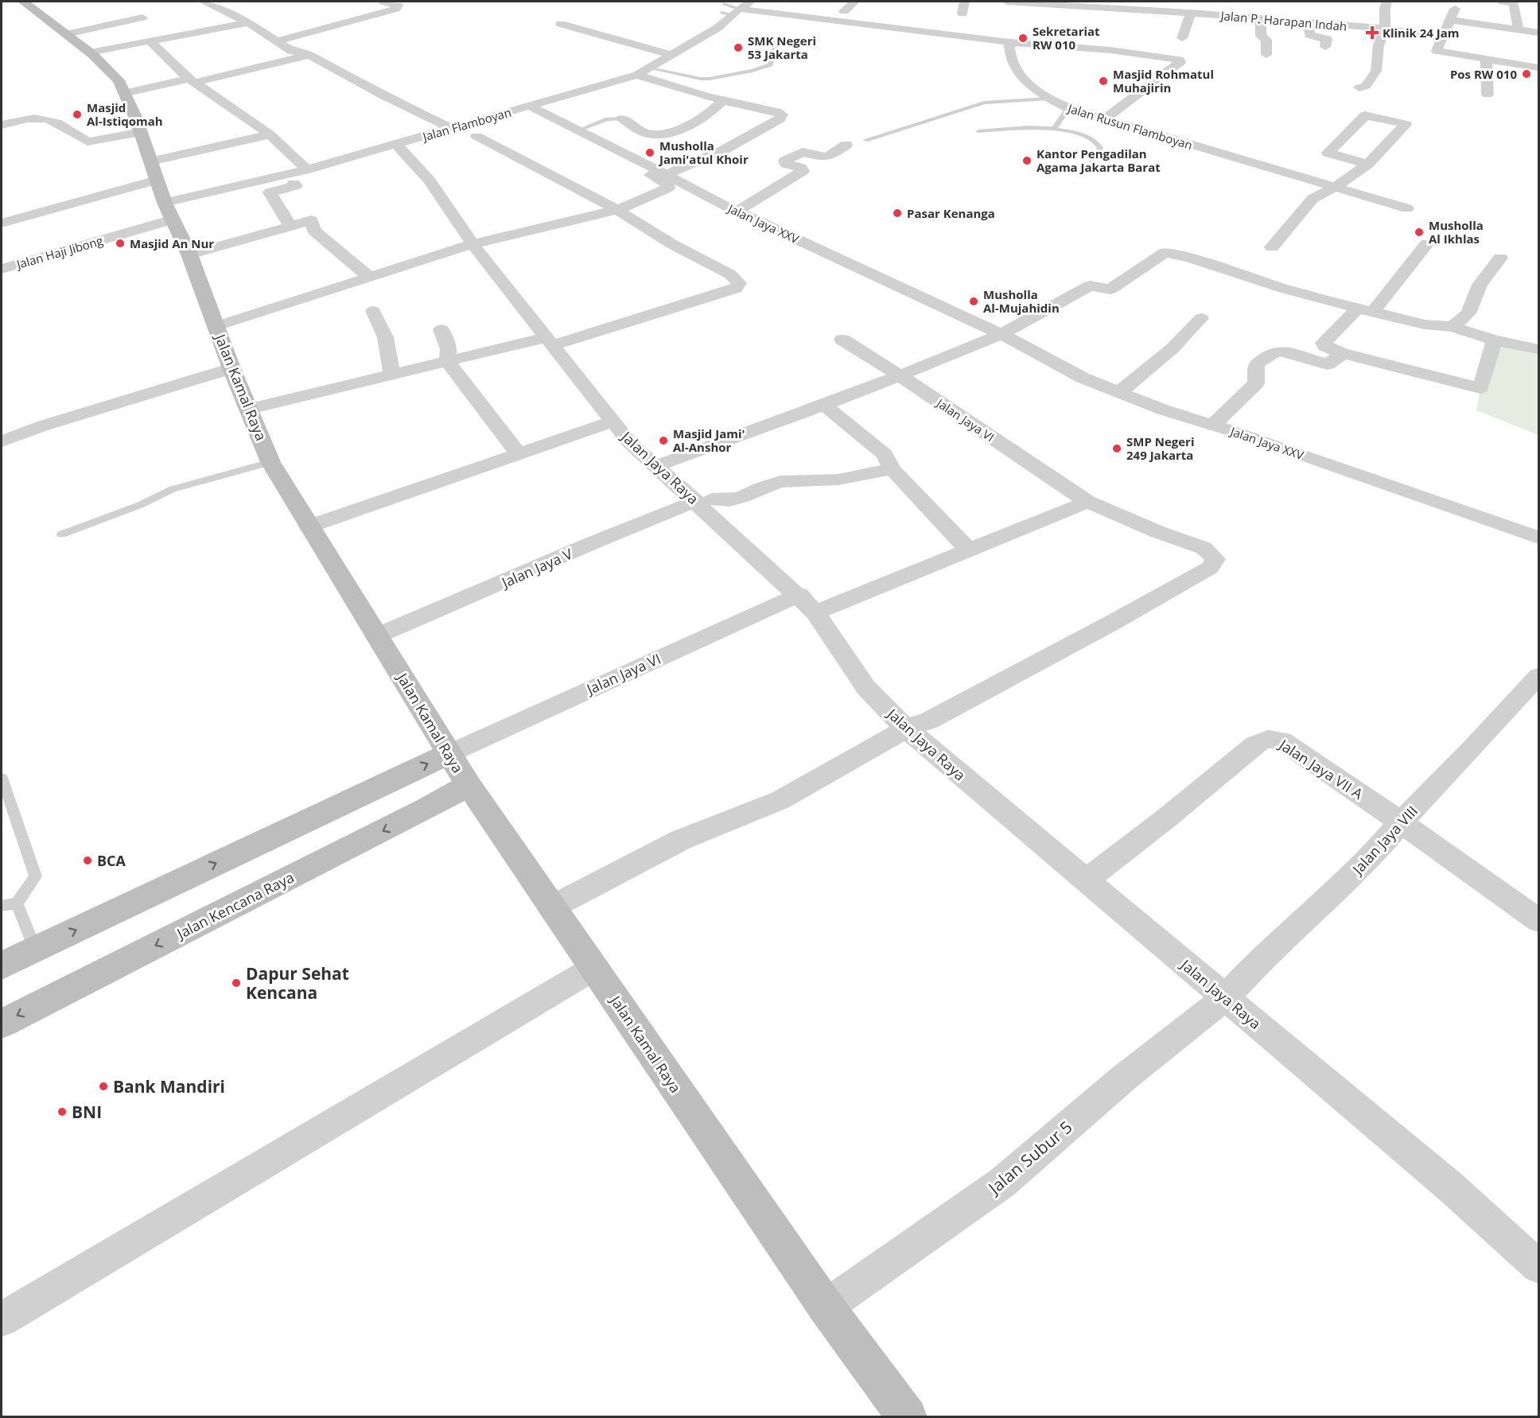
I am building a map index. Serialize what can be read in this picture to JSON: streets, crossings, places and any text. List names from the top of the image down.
{
  "streets": {
    "main road": ["Jalan Kamal Raya", "Jalan Kencana Raya"],
    "street": [
      "Jalan P. Harapan Indah",
      "Jalan Flamboyan",
      "Jalan Rusun Flamboyan",
      "Jalan Jaya XXV",
      "Jalan Haji Jibong",
      "Jalan Jaya VI",
      "Jalan Jaya Raya",
      "Jalan Jaya V",
      "Jalan Jaya VII A",
      "Jalan Jaya VIII",
      "Jalan Subur 5"
    ]
  },
  "crossings": [
    ["Jalan Flamboyan", "Jalan Jaya XXV"],
    ["Jalan Flamboyan", "Jalan Haji Jibong"],
    ["Jalan Flamboyan", "Jalan Kamal Raya"],
    ["Jalan Flamboyan", "Jalan Jaya Raya"],
    ["Jalan Haji Jibong", "Jalan Kamal Raya"],
    ["Jalan Kamal Raya", "Jalan Jaya VI"],
    ["Jalan Kamal Raya", "Jalan Jaya V"],
    ["Jalan Kamal Raya", "Jalan Kencana Raya"],
    ["Jalan Kamal Raya", "Jalan Subur 5"],
    ["Jalan Jaya VI", "Jalan Jaya Raya"],
    ["Jalan Jaya Raya", "Jalan Jaya V"],
    ["Jalan Jaya Raya", "Jalan Jaya VII A"],
    ["Jalan Jaya Raya", "Jalan Jaya VIII"],
    ["Jalan Jaya Raya", "Jalan Subur 5"],
    ["Jalan Jaya VII A", "Jalan Jaya VIII"],
    ["Jalan Jaya VIII", "Jalan Subur 5"]
  ],
  "places": {
    "health": ["Klinik 24 Jam"],
    "other": [
      "Sekretariat RW 010",
      "SMK Negeri 53 Jakarta",
      "Pos RW 010",
      "Masjid Rohmatul Muhajirin",
      "Masjid Al-Istiqomah",
      "Musholla Jami'atul Khoir",
      "Kantor Pengadilan Agama Jakarta Barat",
      "Pasar Kenanga",
      "Musholla Al Ikhlas",
      "Masjid An Nur",
      "Musholla Al-Mujahidin",
      "Masjid Jami' Al-Anshor",
      "SMP Negeri 249 Jakarta",
      "BCA",
      "Dapur Sehat Kencana",
      "Bank Mandiri",
      "BNI"
    ]
  }
}
